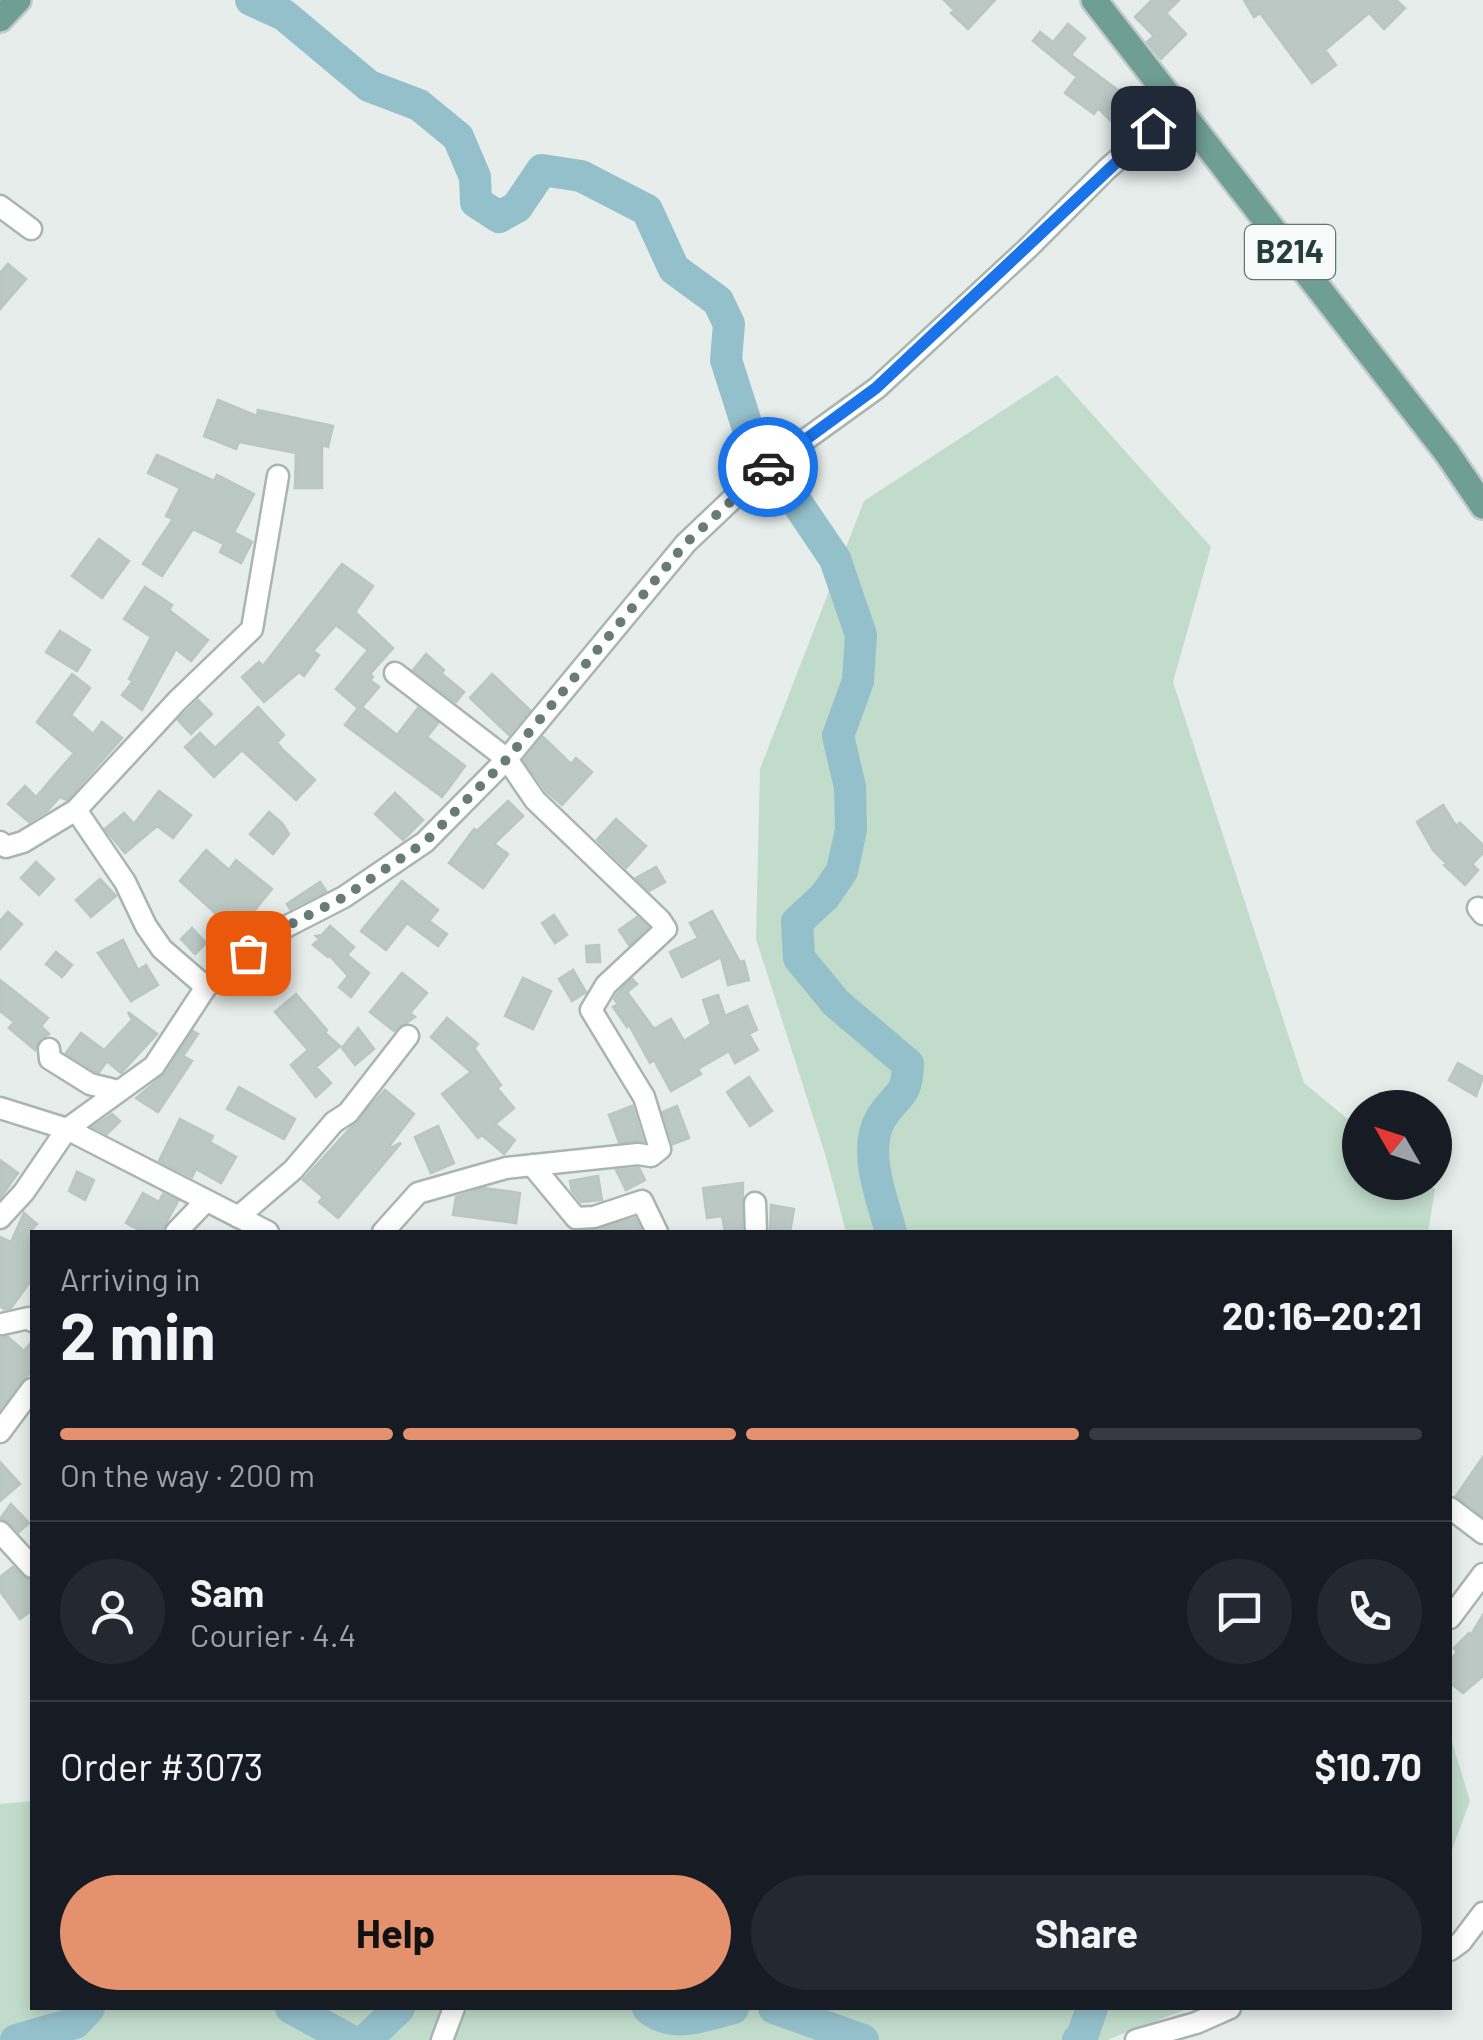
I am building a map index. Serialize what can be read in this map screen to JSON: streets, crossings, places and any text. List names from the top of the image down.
{
  "streets": {
    "main road": ["B214"]
  },
  "north": "top left",
  "page": {
    "heading": ["2 min", "Arriving in", "20:16–20:21"],
    "panel": [
      "Sam",
      "Courier · 4.4",
      "Order #3073",
      "$10.70"
    ],
    "bar": "On the way · 200 m",
    "buttons": ["Help", "Share"]
  }
}
